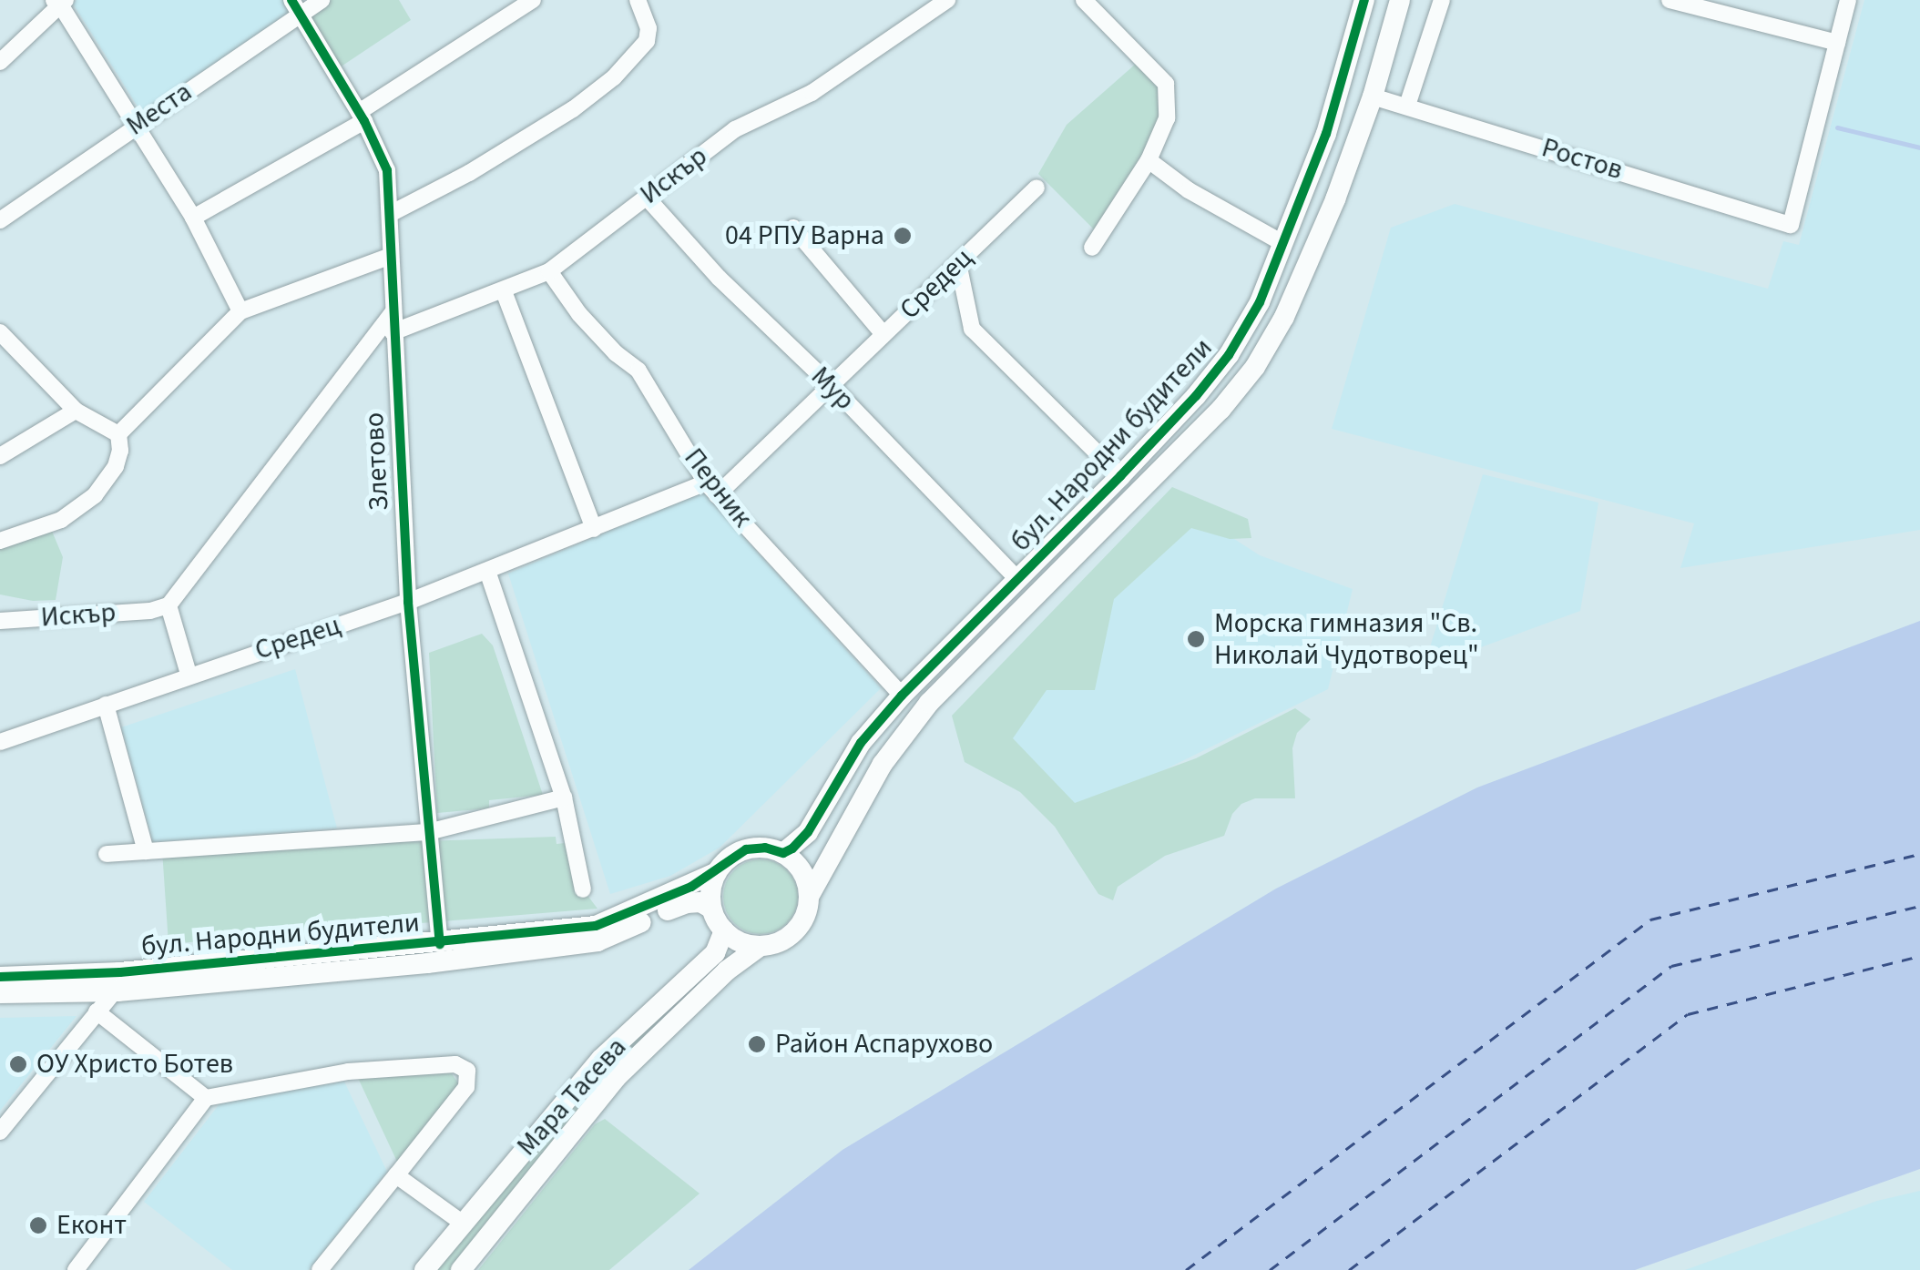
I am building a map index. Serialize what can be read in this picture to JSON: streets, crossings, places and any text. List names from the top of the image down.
{
  "streets": {
    "main road": ["бул. Народни будители", "Мара Тасева"],
    "street": [
      "Места",
      "Ростов",
      "Искър",
      "Средец",
      "Мур",
      "Злетово",
      "Перник"
    ]
  },
  "crossings": [
    ["Места", "Злетово"],
    ["Ростов", "бул. Народни будители"],
    ["Искър", "Мур"],
    ["Искър", "Злетово"],
    ["Искър", "Перник"],
    ["Средец", "Мур"],
    ["Средец", "Злетово"],
    ["Средец", "Перник"],
    ["Мур", "бул. Народни будители"],
    ["бул. Народни будители", "Злетово"],
    ["бул. Народни будители", "Перник"],
    ["бул. Народни будители", "Мара Тасева"]
  ],
  "places": [
    "04 РПУ Варна",
    "Морска гимназия \"Св. Николай Чудотворец\"",
    "Район Аспарухово",
    "ОУ Христо Ботев",
    "Еконт"
  ]
}
